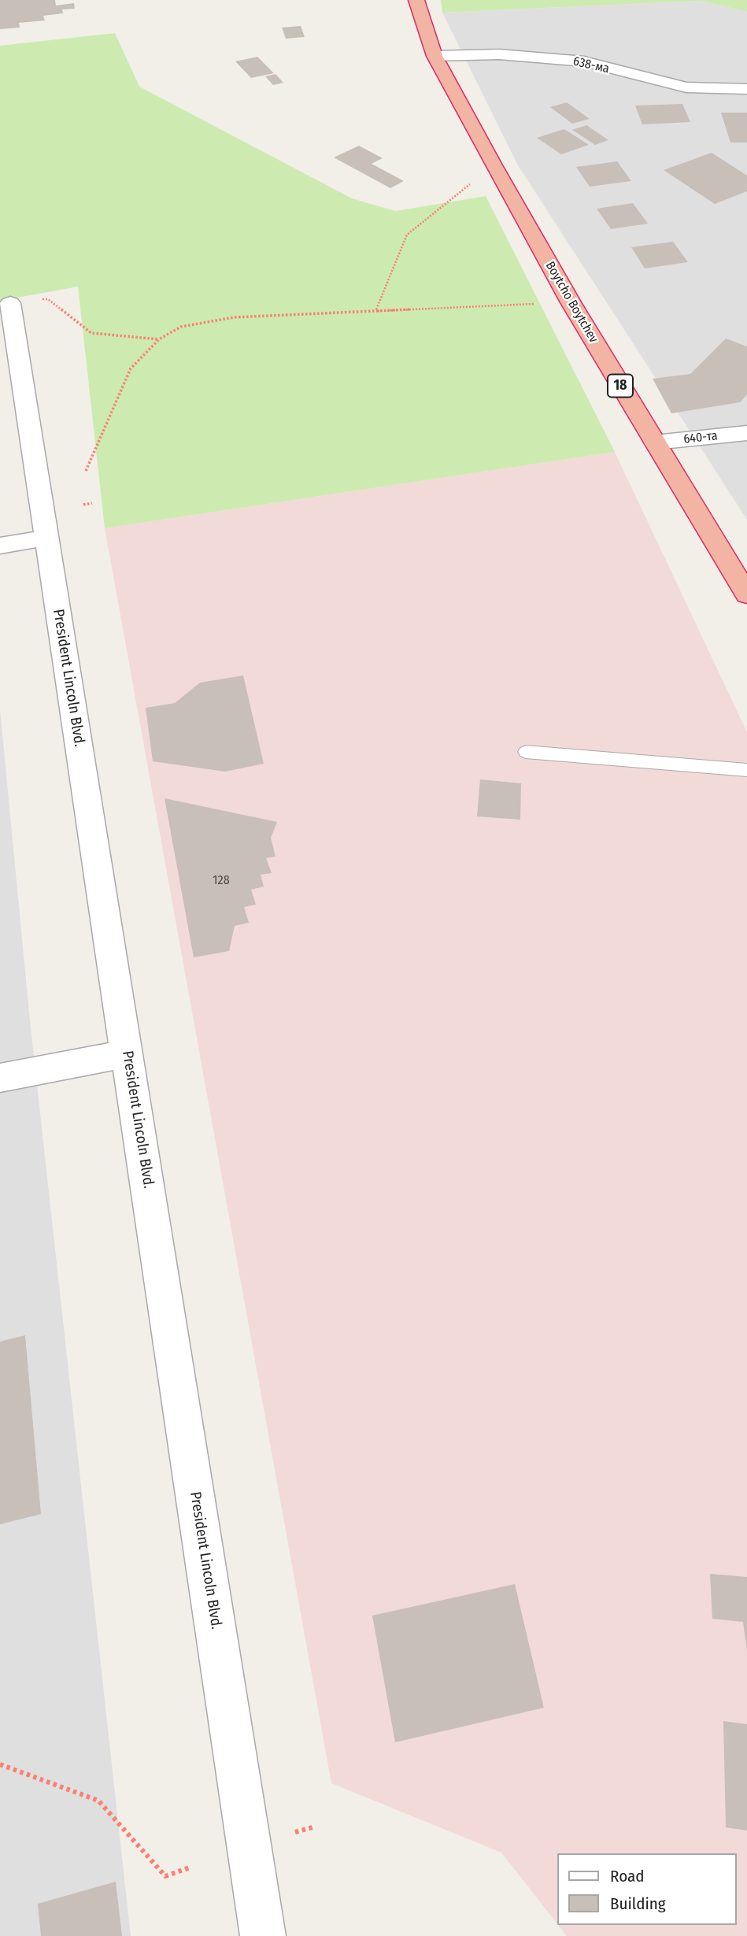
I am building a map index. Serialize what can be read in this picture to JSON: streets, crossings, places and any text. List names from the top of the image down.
{
  "streets": {
    "highway": ["Boytcho Boytchev", "18"],
    "street": ["638-ма", "640-та", "President Lincoln Blvd."]
  },
  "crossings": [
    ["638-ма", "Boytcho Boytchev"],
    ["Boytcho Boytchev", "640-та"]
  ],
  "house_numbers": ["128"],
  "legend": ["Road", "Building"]
}
